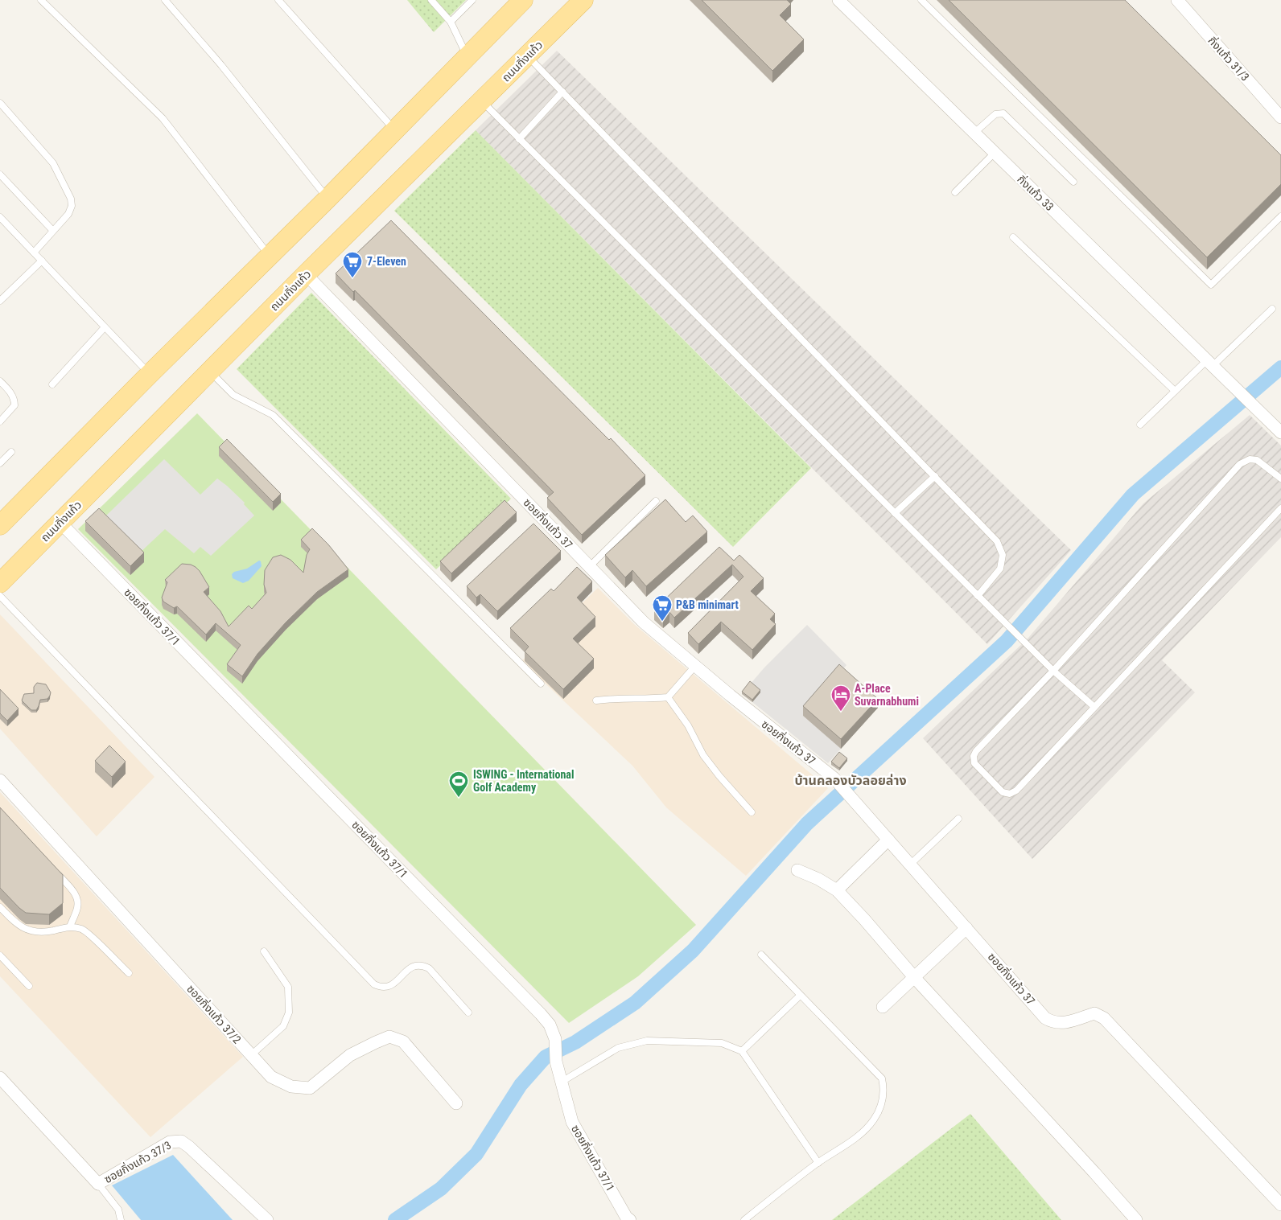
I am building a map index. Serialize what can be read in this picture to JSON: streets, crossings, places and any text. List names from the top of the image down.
{
  "streets": {
    "main road": ["ถนนกิ่งแก้ว"],
    "street": [
      "กิ่งแก้ว 31/3",
      "กิ่งแก้ว 33",
      "ซอยกิ่งแก้ว 37",
      "ซอยกิ่งแก้ว 37/1",
      "ซอยกิ่งแก้ว 37/2",
      "ซอยกิ่งแก้ว 37/3"
    ]
  },
  "crossings": [
    ["ถนนกิ่งแก้ว", "ซอยกิ่งแก้ว 37"],
    ["ถนนกิ่งแก้ว", "ซอยกิ่งแก้ว 37/1"]
  ],
  "districts": ["บ้านคลองบัวลอยล่าง"],
  "places": {
    "supermarket": ["7-Eleven", "P&B minimart"],
    "hotel": ["A-Place Suvarnabhumi"],
    "sports": ["ISWING - International Golf Academy"]
  }
}
